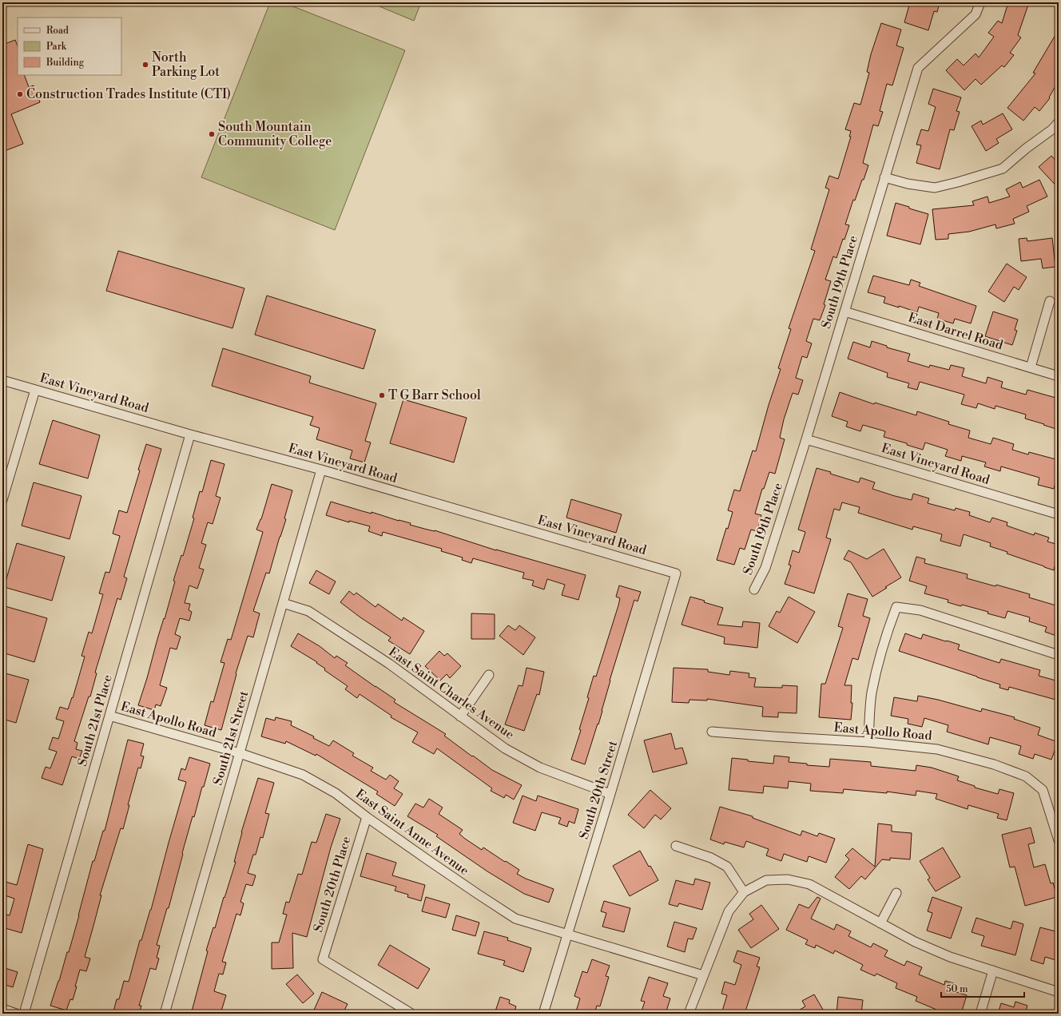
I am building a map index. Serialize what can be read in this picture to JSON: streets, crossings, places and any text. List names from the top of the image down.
{
  "streets": {
    "street": [
      "South 19th Place",
      "East Darrel Road",
      "East Vineyard Road",
      "East Saint Charles Avenue",
      "East Apollo Road",
      "South 21st Place",
      "South 21st Street",
      "South 20th Street",
      "East Saint Anne Avenue",
      "South 20th Place"
    ]
  },
  "crossings": [
    ["South 19th Place", "East Darrel Road"],
    ["South 19th Place", "East Vineyard Road"],
    ["East Vineyard Road", "South 21st Place"],
    ["East Vineyard Road", "South 21st Street"],
    ["East Vineyard Road", "South 20th Street"],
    ["East Saint Charles Avenue", "South 21st Street"],
    ["East Saint Charles Avenue", "South 20th Street"],
    ["East Apollo Road", "South 21st Place"],
    ["East Apollo Road", "South 21st Street"],
    ["East Apollo Road", "East Saint Anne Avenue"],
    ["South 21st Street", "East Saint Anne Avenue"],
    ["South 20th Street", "East Saint Anne Avenue"],
    ["East Saint Anne Avenue", "South 20th Place"]
  ],
  "places": [
    "North Parking Lot",
    "Construction Trades Institute (CTI)",
    "South Mountain Community College",
    "T G Barr School"
  ],
  "legend": ["Road", "Park", "Building"],
  "scale_bar": "50 m"
}
